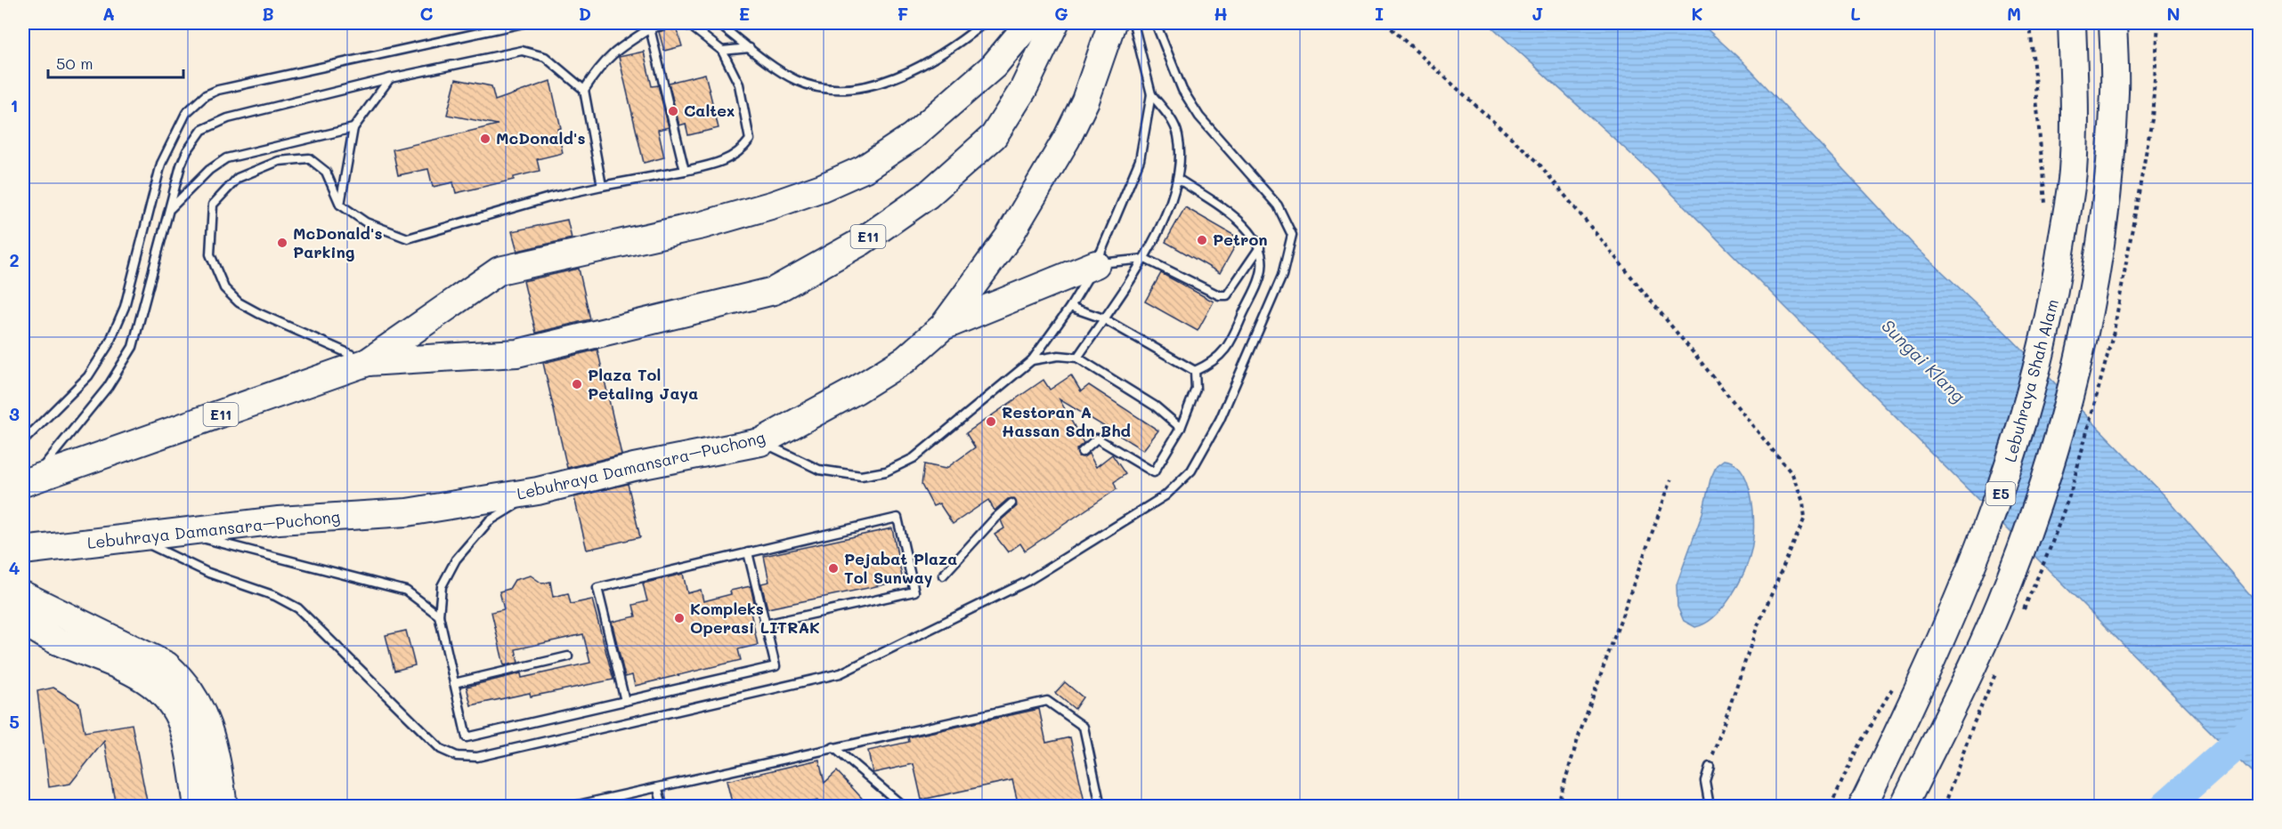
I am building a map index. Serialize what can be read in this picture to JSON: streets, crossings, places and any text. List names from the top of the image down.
{
  "streets": {
    "highway": [
      "E11",
      "Lebuhraya Shah Alam",
      "Lebuhraya Damansara–Puchong",
      "E5"
    ]
  },
  "water": ["Sungai Klang"],
  "places": [
    "Caltex",
    "McDonald's",
    "Petron",
    "McDonald's Parking",
    "Plaza Tol Petaling Jaya",
    "Restoran A Hassan Sdn Bhd",
    "Pejabat Plaza Tol Sunway",
    "Kompleks Operasi LITRAK"
  ],
  "scale_bar": "50 m",
  "grid": {
    "columns": [
      "A",
      "B",
      "C",
      "D",
      "E",
      "F",
      "G",
      "H",
      "I",
      "J",
      "K",
      "L",
      "M",
      "N"
    ],
    "rows": [
      "1",
      "2",
      "3",
      "4",
      "5"
    ]
  }
}
